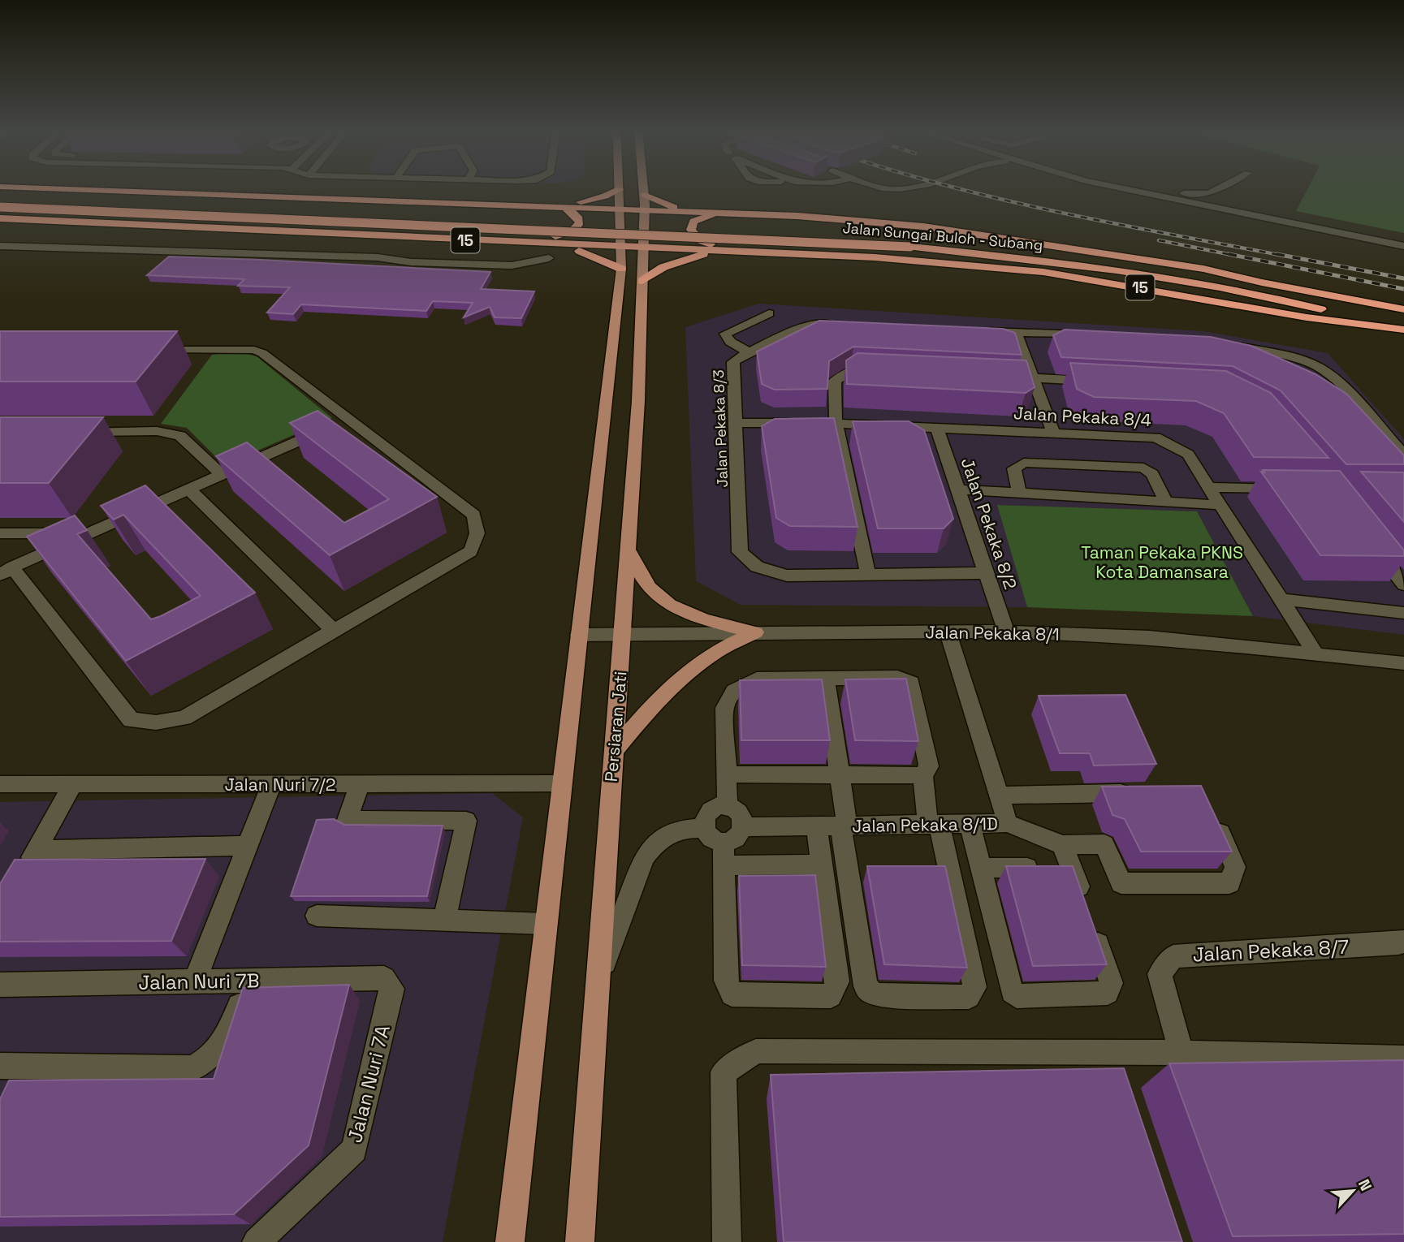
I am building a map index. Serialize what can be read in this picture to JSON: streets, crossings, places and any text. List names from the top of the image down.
{
  "streets": {
    "highway": ["Jalan Sungai Buloh - Subang", "15"],
    "main road": ["Persiaran Jati"],
    "street": [
      "Jalan Pekaka 8/4",
      "Jalan Pekaka 8/3",
      "Jalan Pekaka 8/2",
      "Jalan Pekaka 8/1",
      "Jalan Nuri 7/2",
      "Jalan Pekaka 8/1D",
      "Jalan Pekaka 8/7",
      "Jalan Nuri 7B",
      "Jalan Nuri 7A"
    ]
  },
  "crossings": [
    ["Jalan Sungai Buloh - Subang", "Persiaran Jati"],
    ["Jalan Pekaka 8/4", "Jalan Pekaka 8/3"],
    ["Jalan Pekaka 8/4", "Jalan Pekaka 8/2"],
    ["Jalan Pekaka 8/4", "Jalan Pekaka 8/1"],
    ["Jalan Pekaka 8/3", "Jalan Pekaka 8/2"],
    ["Jalan Pekaka 8/2", "Jalan Pekaka 8/1"],
    ["Jalan Pekaka 8/1", "Persiaran Jati"],
    ["Jalan Pekaka 8/1", "Jalan Pekaka 8/1D"],
    ["Jalan Nuri 7B", "Jalan Nuri 7A"]
  ],
  "parks": ["Taman Pekaka PKNS Kota Damansara"],
  "north": "top right"
}
